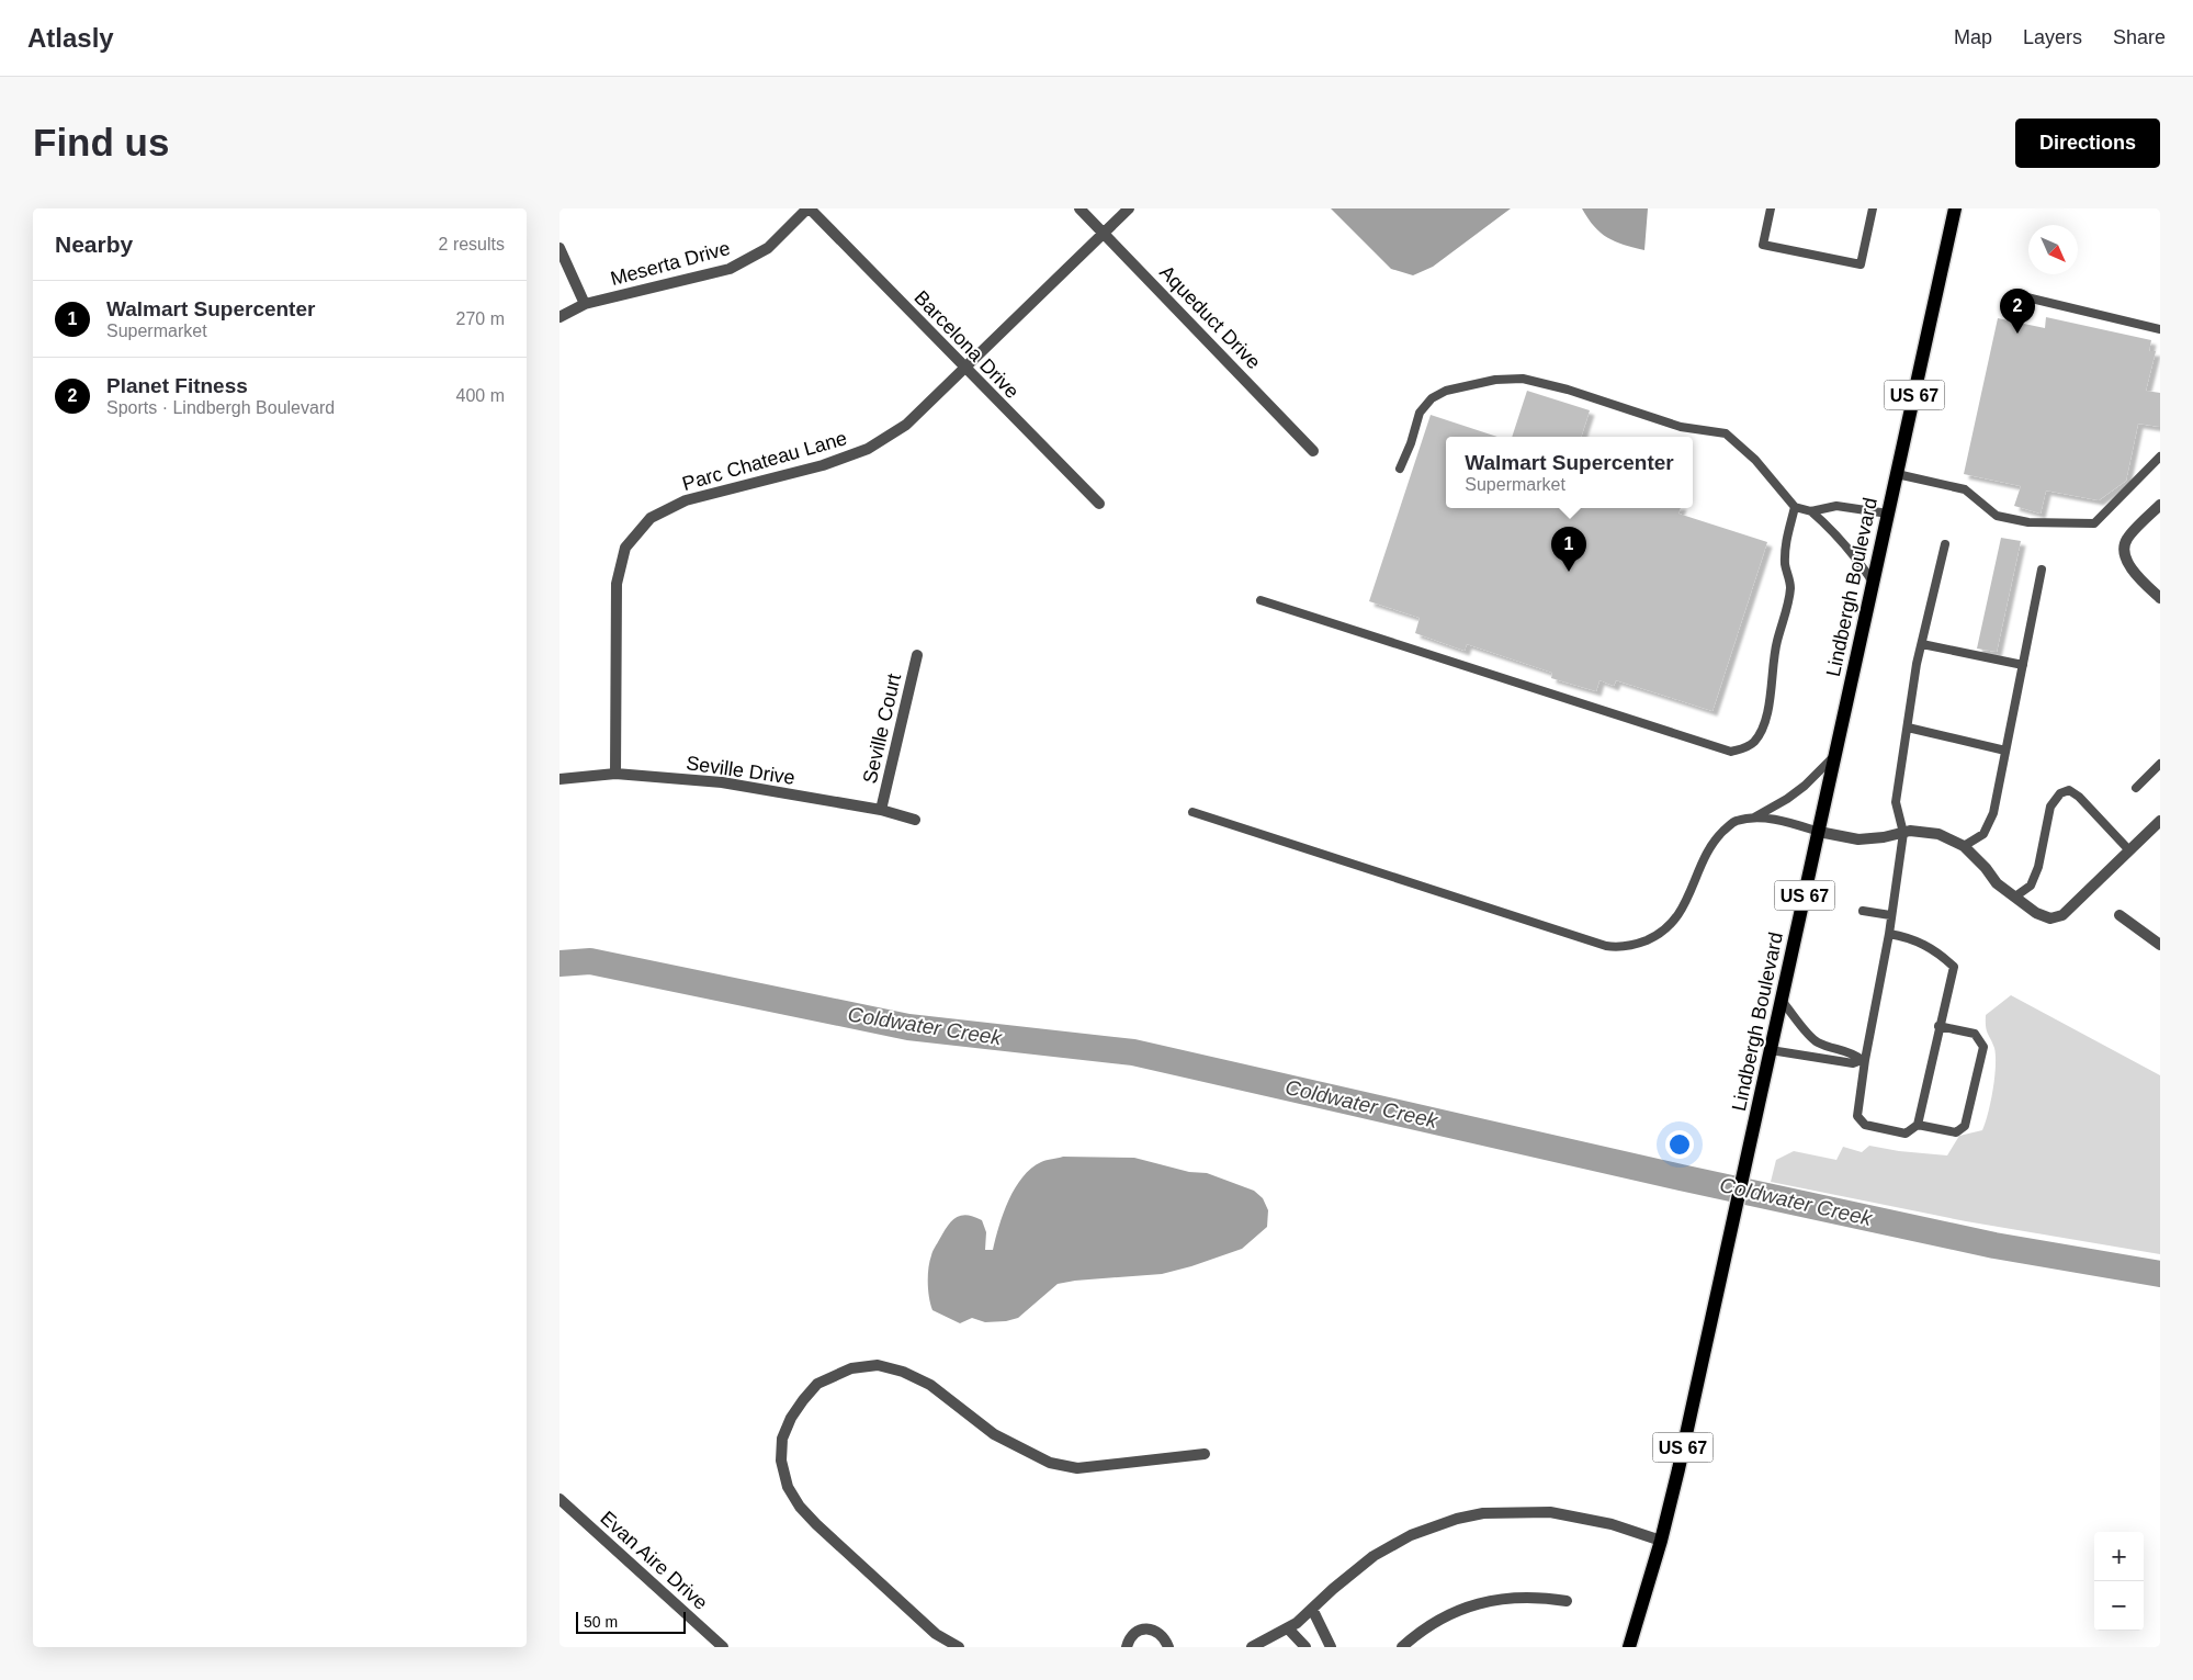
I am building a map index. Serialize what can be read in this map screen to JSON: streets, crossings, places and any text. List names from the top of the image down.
{
  "streets": {
    "main road": ["US 67", "Lindbergh Boulevard"],
    "street": [
      "Meserta Drive",
      "Aqueduct Drive",
      "Barcelona Drive",
      "Parc Chateau Lane",
      "Seville Court",
      "Seville Drive",
      "Evan Aire Drive"
    ]
  },
  "crossings": [
    ["Meserta Drive", "Barcelona Drive"],
    ["Aqueduct Drive", "Parc Chateau Lane"],
    ["Barcelona Drive", "Parc Chateau Lane"],
    ["Parc Chateau Lane", "Seville Drive"],
    ["Seville Court", "Seville Drive"]
  ],
  "water": ["Coldwater Creek"],
  "scale_bar": "50 m",
  "north": "bottom right",
  "page": {
    "header": "Atlasly",
    "nav": ["Map", "Layers", "Share"],
    "buttons": "Directions",
    "title": "Find us",
    "heading": ["Nearby", "2 results"],
    "list": [
      {
        "mark": "1",
        "name": "Walmart Supercenter",
        "note": "Supermarket",
        "value": "270 m"
      },
      {
        "mark": "2",
        "name": "Planet Fitness",
        "note": "Sports · Lindbergh Boulevard",
        "value": "400 m"
      }
    ],
    "pins": ["2", "1"],
    "popup": ["Walmart Supercenter", "Supermarket"],
    "map_buttons": ["+", "−"],
    "scale": "50 m"
  }
}
